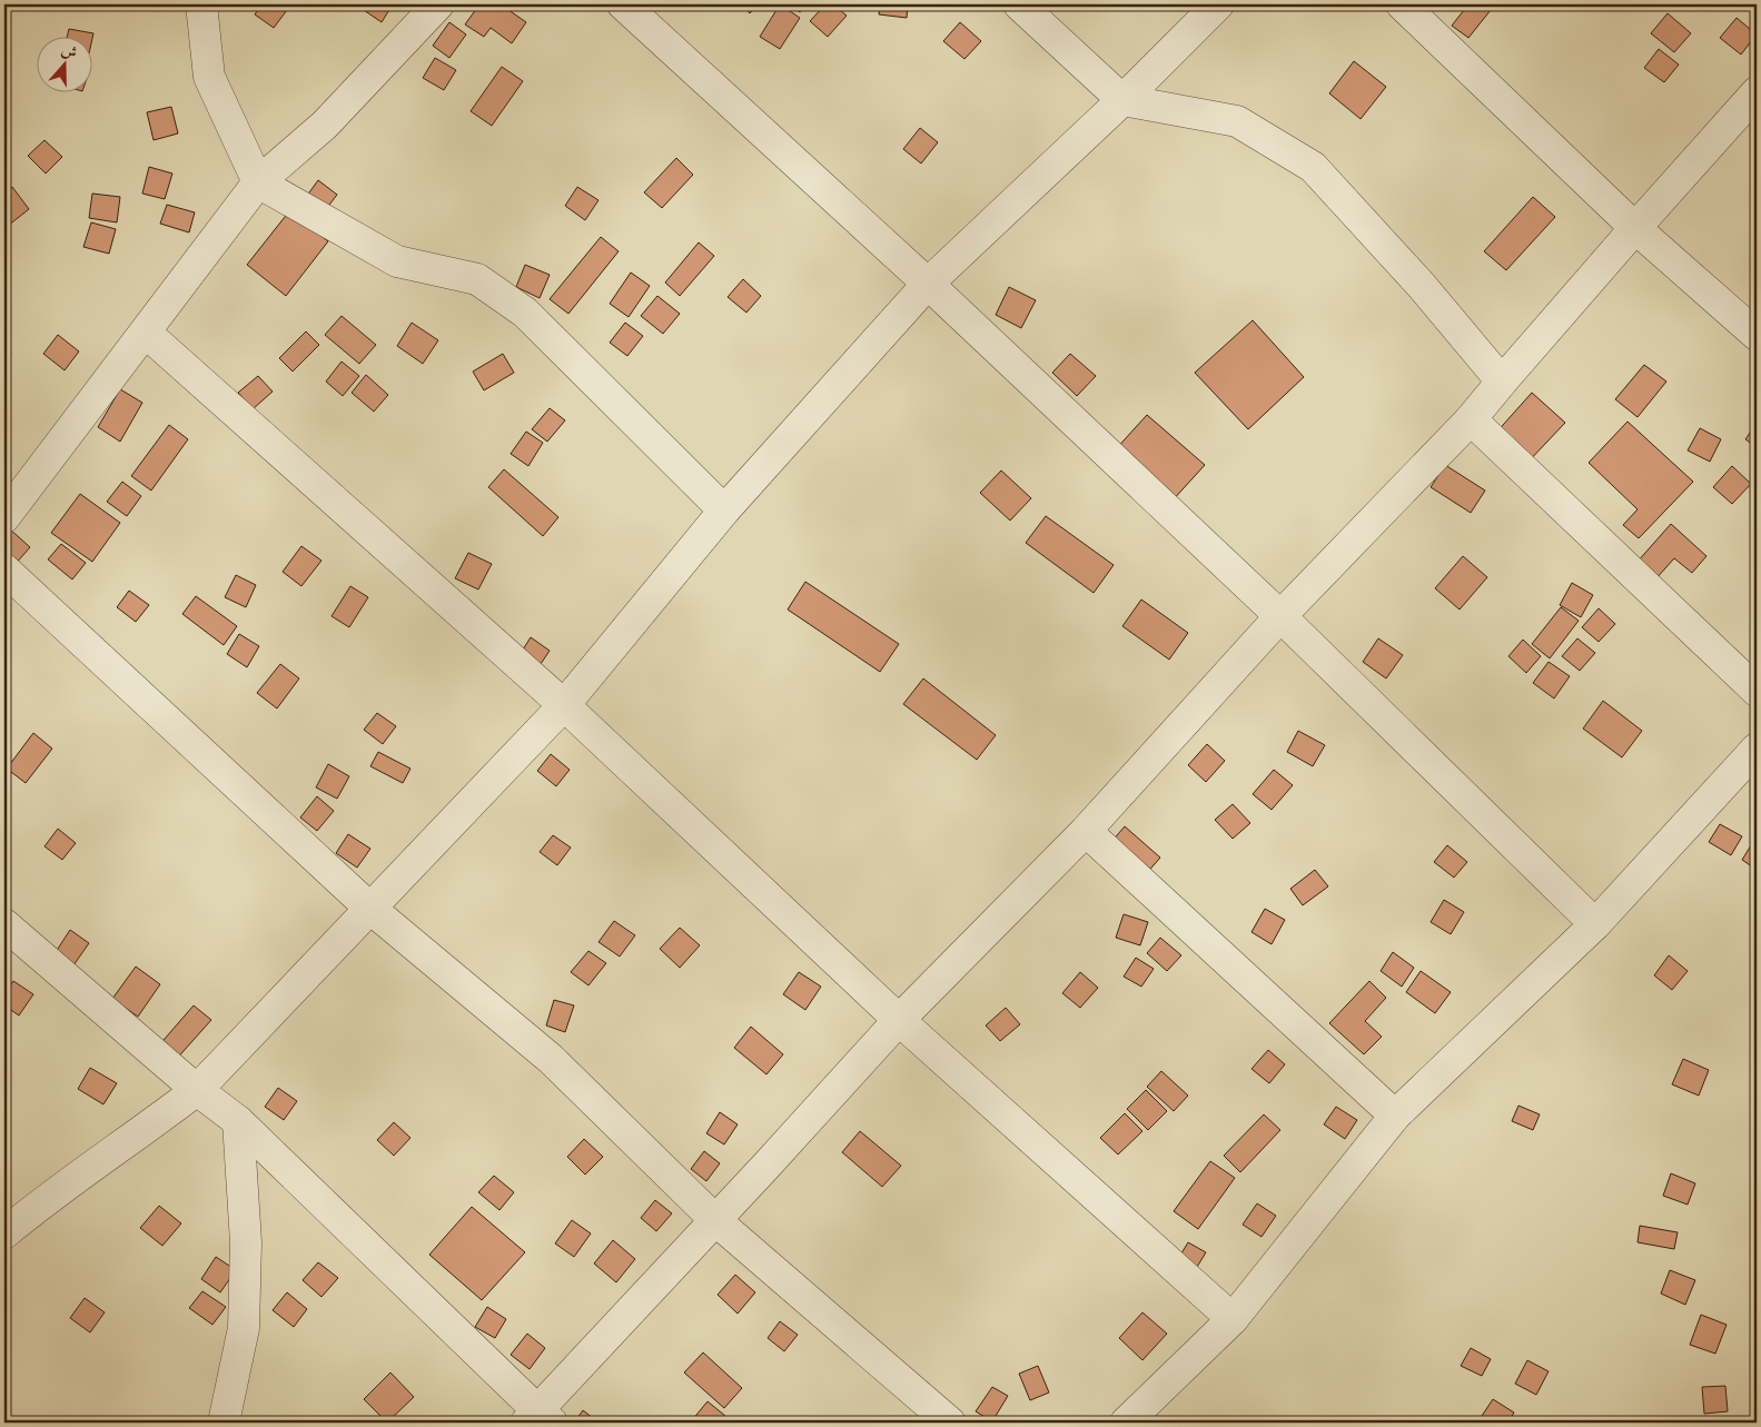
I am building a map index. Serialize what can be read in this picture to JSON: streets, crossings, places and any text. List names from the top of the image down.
{
  "north": "top"
}
